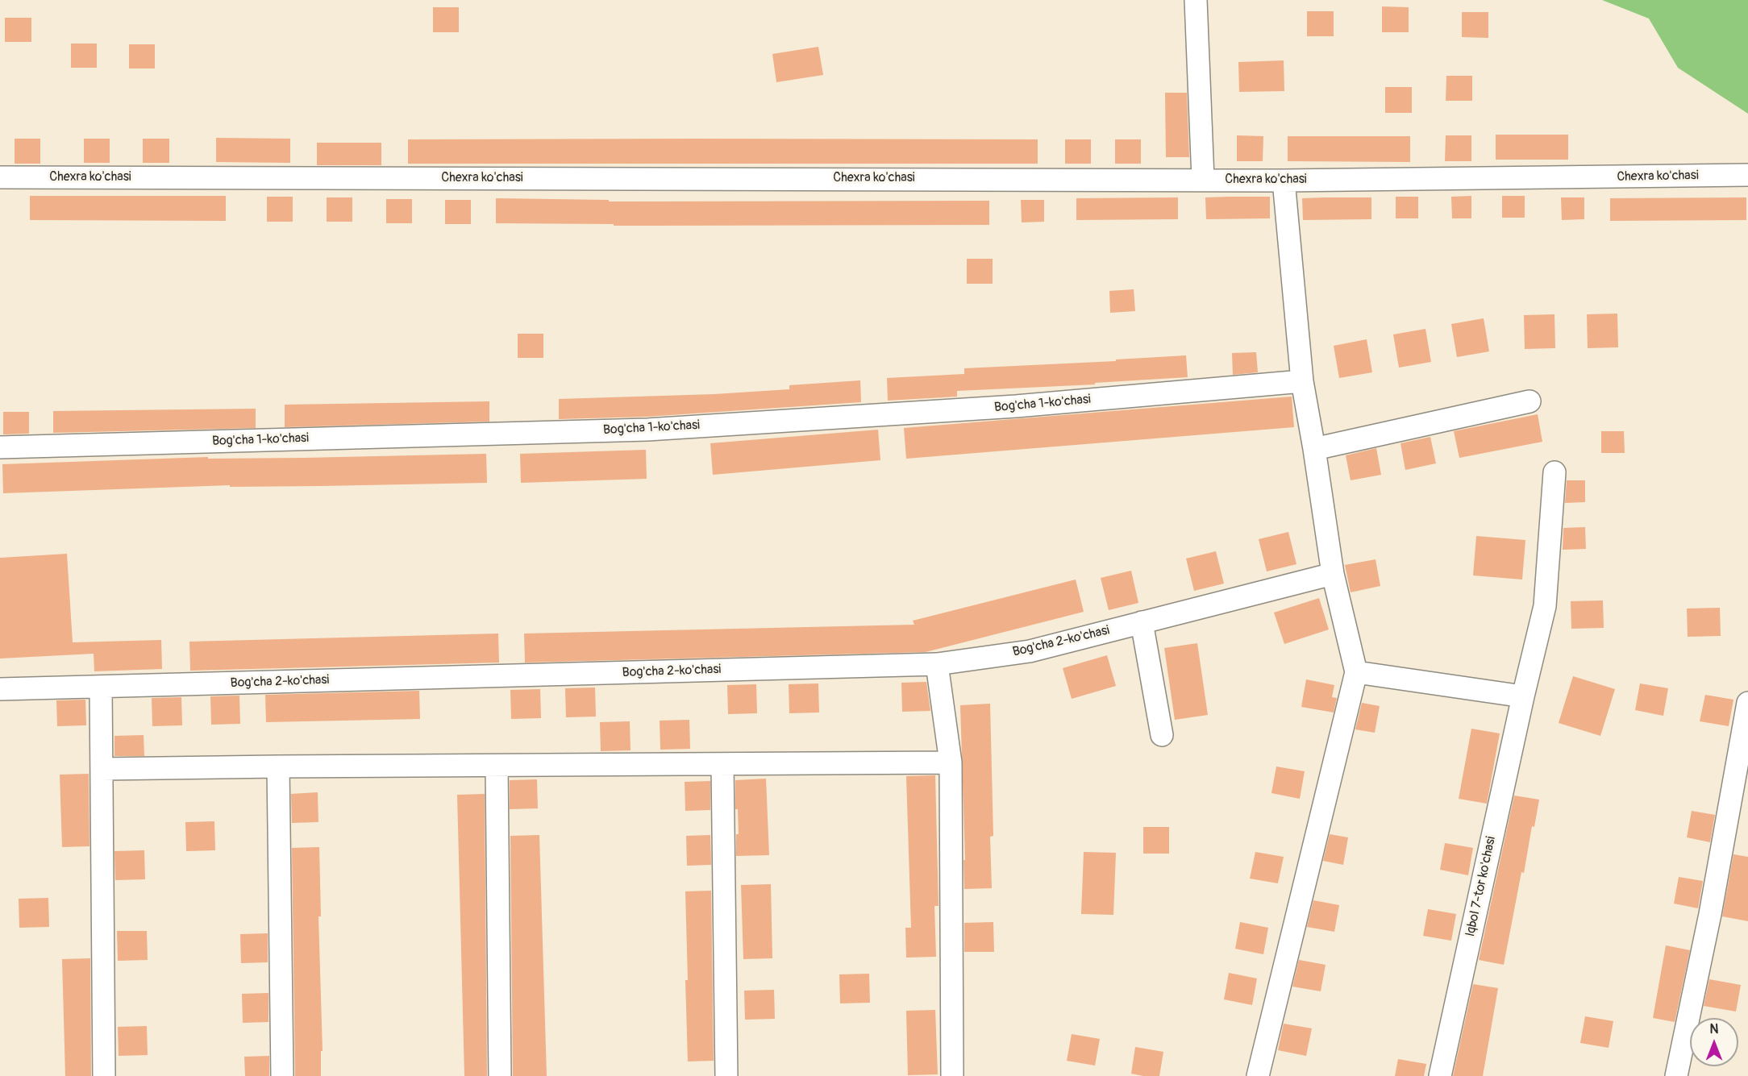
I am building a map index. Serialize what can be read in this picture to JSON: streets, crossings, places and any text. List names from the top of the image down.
{
  "streets": {
    "street": [
      "Chexra ko'chasi",
      "Bog'cha 1-ko'chasi",
      "Bog'cha 2-ko'chasi",
      "Iqbol 7-tor ko'chasi"
    ]
  },
  "north": "top"
}
